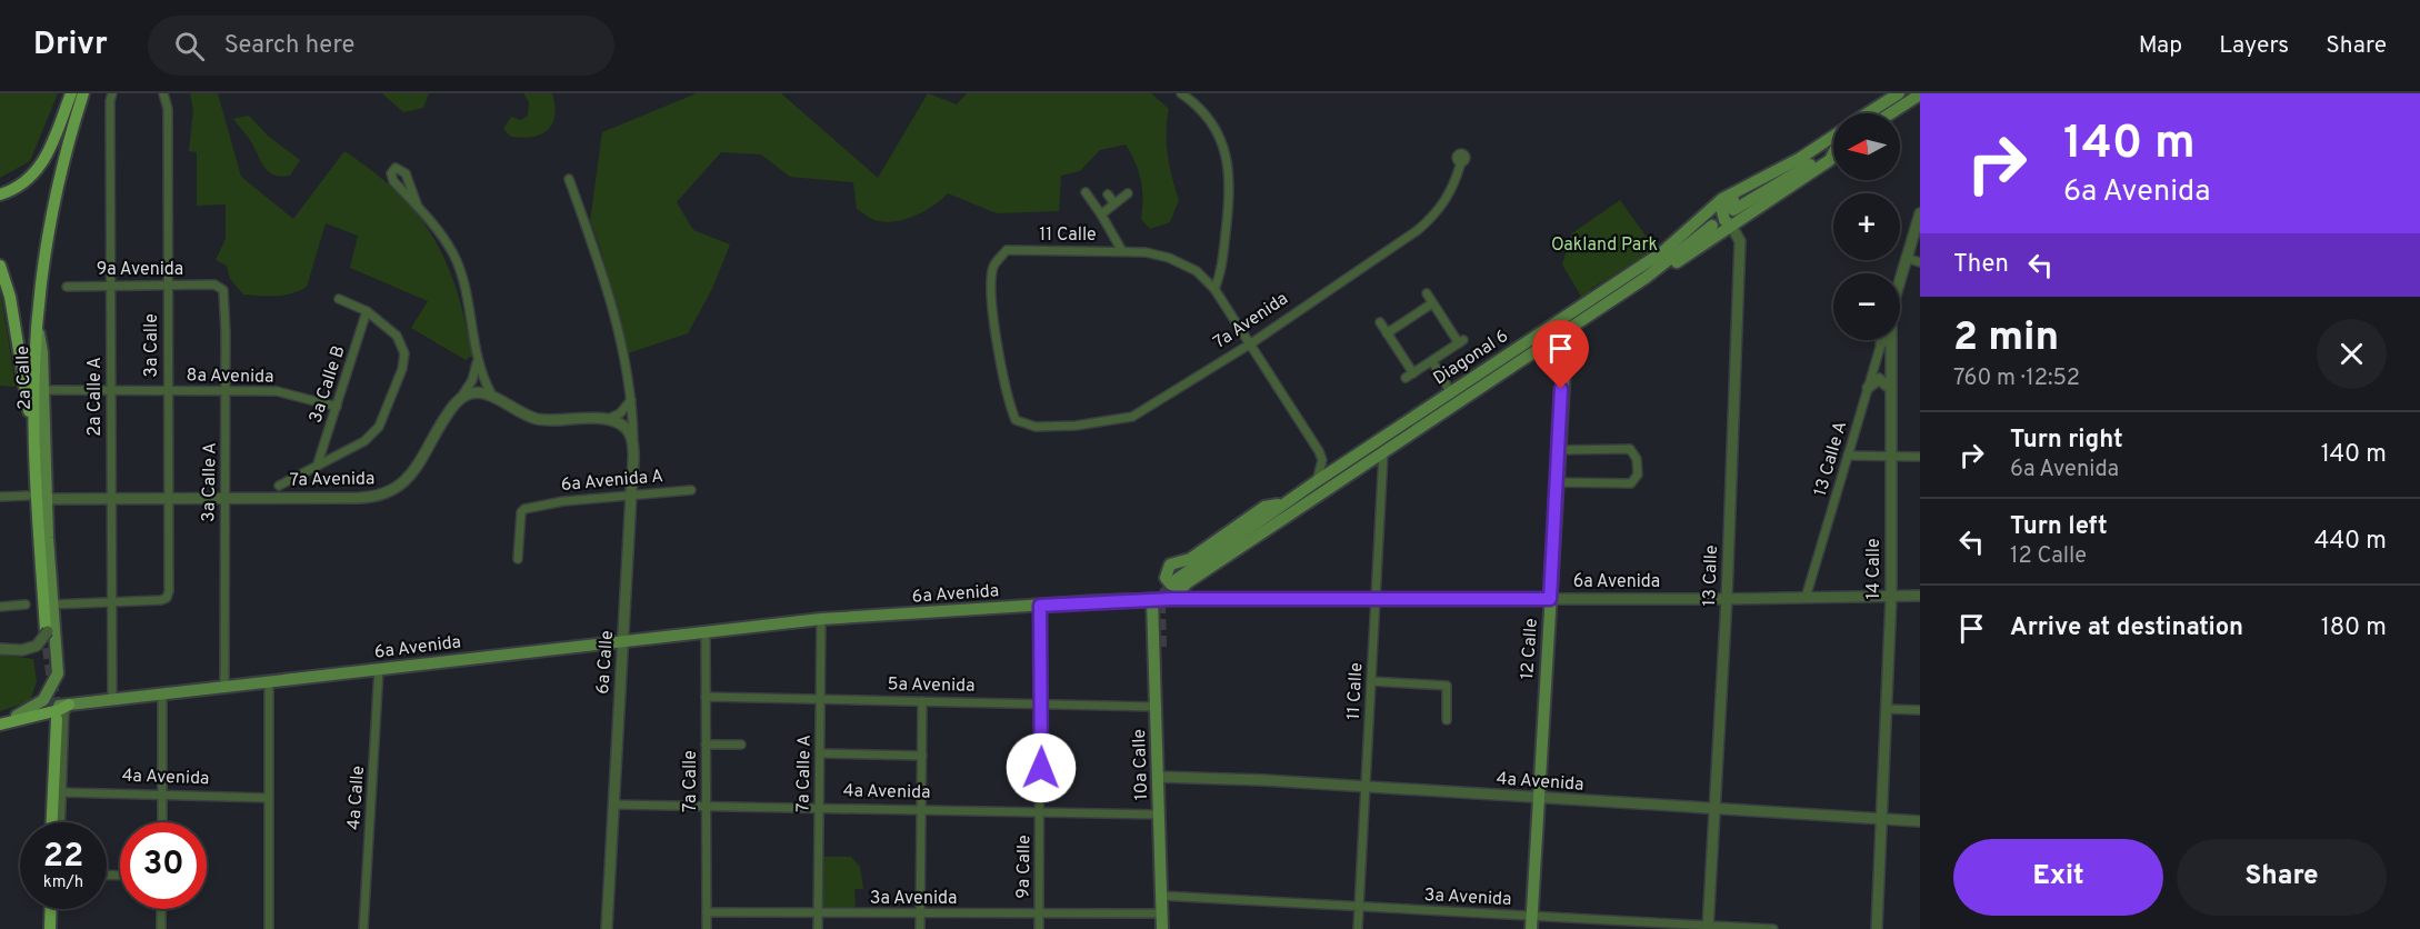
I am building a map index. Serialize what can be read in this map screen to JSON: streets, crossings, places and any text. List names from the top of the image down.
{
  "streets": {
    "main road": [
      "Diagonal 6",
      "2a Calle",
      "6a Avenida",
      "12 Calle",
      "10a Calle"
    ],
    "street": [
      "11 Calle",
      "9a Avenida",
      "7a Avenida",
      "3a Calle",
      "8a Avenida",
      "3a Calle B",
      "2a Calle A",
      "13 Calle A",
      "6a Avenida A",
      "3a Calle A",
      "14 Calle",
      "13 Calle",
      "6a Calle",
      "5a Avenida",
      "7a Calle A",
      "4a Avenida",
      "7a Calle",
      "4a Calle",
      "9a Calle",
      "3a Avenida"
    ]
  },
  "crossings": [
    ["11 Calle", "7a Avenida"],
    ["11 Calle", "Diagonal 6"],
    ["11 Calle", "6a Avenida"],
    ["11 Calle", "4a Avenida"],
    ["11 Calle", "3a Avenida"],
    ["9a Avenida", "3a Calle"],
    ["9a Avenida", "2a Calle A"],
    ["9a Avenida", "3a Calle A"],
    ["7a Avenida", "3a Calle"],
    ["7a Avenida", "2a Calle"],
    ["7a Avenida", "2a Calle A"],
    ["7a Avenida", "3a Calle A"],
    ["3a Calle", "8a Avenida"],
    ["3a Calle", "2a Calle A"],
    ["Diagonal 6", "13 Calle"],
    ["Diagonal 6", "6a Avenida"],
    ["Diagonal 6", "12 Calle"],
    ["8a Avenida", "2a Calle"],
    ["8a Avenida", "3a Calle B"],
    ["8a Avenida", "2a Calle A"],
    ["8a Avenida", "3a Calle A"],
    ["2a Calle", "6a Avenida"],
    ["2a Calle A", "6a Avenida"],
    ["13 Calle A", "14 Calle"],
    ["13 Calle A", "6a Avenida"],
    ["6a Avenida A", "6a Calle"],
    ["3a Calle A", "6a Avenida"],
    ["14 Calle", "6a Avenida"],
    ["14 Calle", "4a Avenida"],
    ["13 Calle", "6a Avenida"],
    ["13 Calle", "4a Avenida"],
    ["13 Calle", "3a Avenida"],
    ["6a Avenida", "12 Calle"],
    ["6a Avenida", "6a Calle"],
    ["6a Avenida", "10a Calle"],
    ["6a Avenida", "7a Calle A"],
    ["6a Avenida", "7a Calle"],
    ["6a Avenida", "4a Calle"],
    ["6a Avenida", "9a Calle"],
    ["12 Calle", "4a Avenida"],
    ["12 Calle", "3a Avenida"],
    ["6a Calle", "4a Avenida"],
    ["5a Avenida", "10a Calle"],
    ["5a Avenida", "7a Calle A"],
    ["5a Avenida", "7a Calle"],
    ["5a Avenida", "9a Calle"],
    ["10a Calle", "4a Avenida"],
    ["10a Calle", "3a Avenida"],
    ["7a Calle A", "4a Avenida"],
    ["7a Calle A", "3a Avenida"],
    ["4a Avenida", "7a Calle"],
    ["4a Avenida", "9a Calle"],
    ["7a Calle", "3a Avenida"],
    ["9a Calle", "3a Avenida"]
  ],
  "parks": ["Oakland Park"],
  "north": "left",
  "page": {
    "header": "Drivr",
    "search": "Search here",
    "nav": ["Map", "Layers", "Share"],
    "turn": ["140 m", "6a Avenida"],
    "map_buttons": ["+", "−"],
    "then": "Then",
    "heading": ["2 min", "760 m · 12:52"],
    "list": [
      {
        "name": "Turn right",
        "note": "6a Avenida",
        "value": "140 m"
      },
      {
        "name": "Turn left",
        "note": "12 Calle",
        "value": "440 m"
      },
      {
        "name": "Arrive at destination",
        "value": "180 m"
      }
    ],
    "speed": "22 km/h",
    "limit": "30",
    "buttons": ["Exit", "Share"]
  }
}
